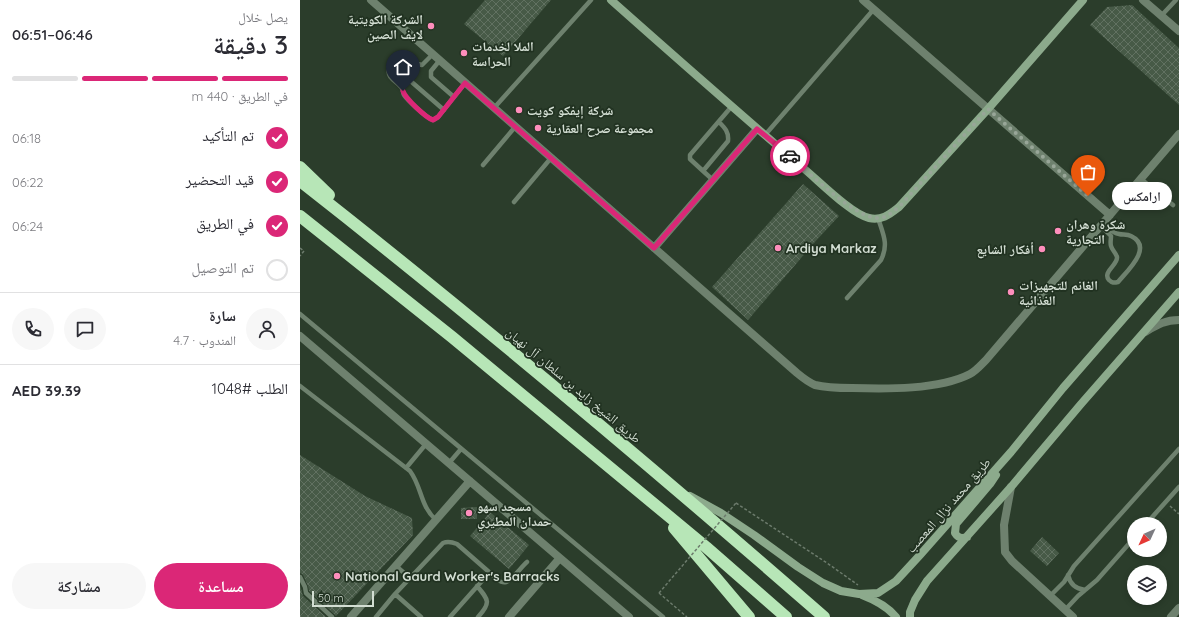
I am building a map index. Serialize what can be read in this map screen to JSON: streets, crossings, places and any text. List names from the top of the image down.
{
  "streets": {
    "highway": ["طريق الشيخ زايد بن سلطان آل نهيان"],
    "street": ["طريق محمد نزال المعصب"]
  },
  "crossings": [
    ["طريق الشيخ زايد بن سلطان آل نهيان", "طريق محمد نزال المعصب"]
  ],
  "places": [
    "الشركة الكويتية لايف الصين",
    "الملا لخدمات الحراسة",
    "شركة إيفكو كويت",
    "مجموعة صرح العقارية",
    "ارامكس",
    "شكرة وهران التجارية",
    "Ardiya Markaz",
    "أفكار الشايع",
    "الغانم للتجهيزات الغذائية",
    "مسجد سهو حمدان المطيري",
    "National Gaurd Worker's Barracks"
  ],
  "scale_bar": "50 m",
  "north": "bottom left",
  "page": {
    "heading": ["3 دقيقة", "يصل خلال", "06:46–06:51"],
    "panel": [
      "سارة",
      "المندوب · 4.7",
      "الطلب #1048",
      "AED 39.39"
    ],
    "bar": "في الطريق · 440 m",
    "list": [
      ["تم التأكيد", "06:18"],
      ["قيد التحضير", "06:22"],
      ["في الطريق", "06:24"],
      "تم التوصيل"
    ],
    "bubble": "ارامكس",
    "buttons": ["مساعدة", "مشاركة"],
    "scale": "50 m"
  }
}
